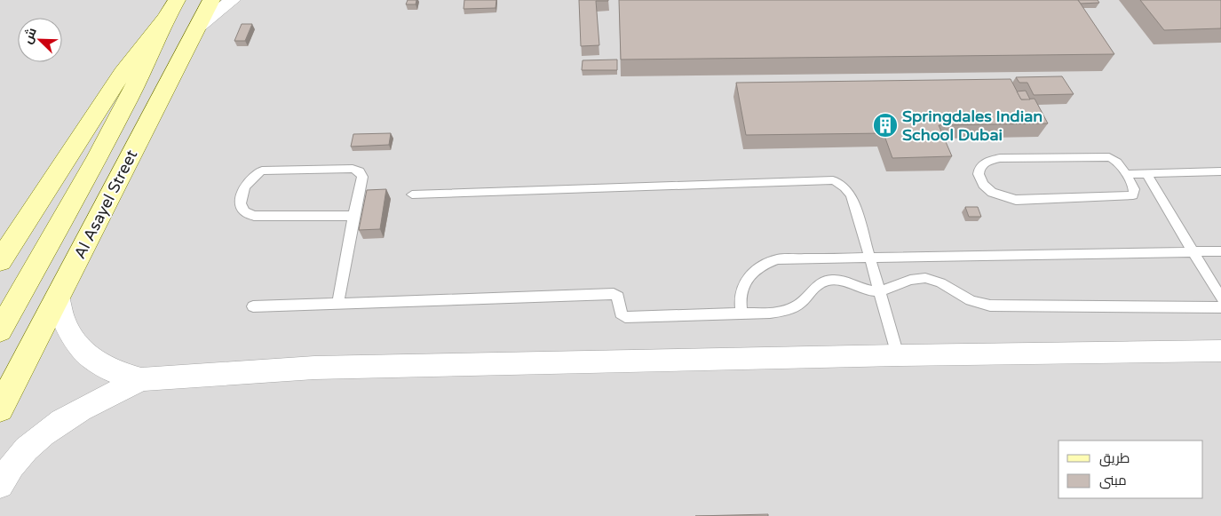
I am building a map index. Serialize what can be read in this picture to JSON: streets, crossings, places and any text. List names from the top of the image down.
{
  "streets": {
    "main road": ["Al Asayel Street"]
  },
  "places": {
    "building": ["Springdales Indian School Dubai"]
  },
  "legend": ["طريق", "مبنى"],
  "north": "top left"
}
